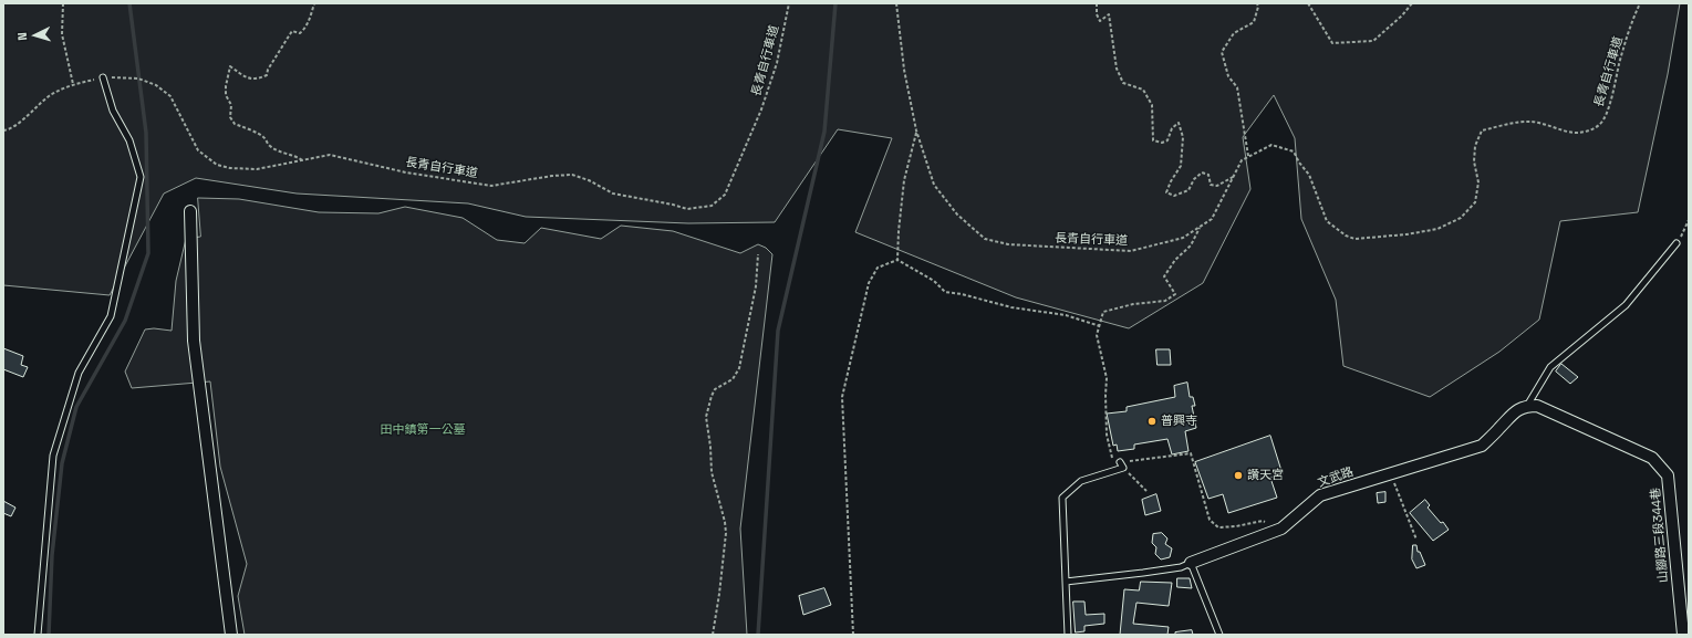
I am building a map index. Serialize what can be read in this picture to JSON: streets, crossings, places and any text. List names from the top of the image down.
{
  "streets": {
    "street": ["文武路", "山腳路三段344巷"],
    "path": ["長青自行車道"]
  },
  "crossings": [
    ["文武路", "山腳路三段344巷"]
  ],
  "parks": ["田中鎮第一公墓"],
  "places": ["普興寺", "讚天宮"],
  "north": "left"
}
